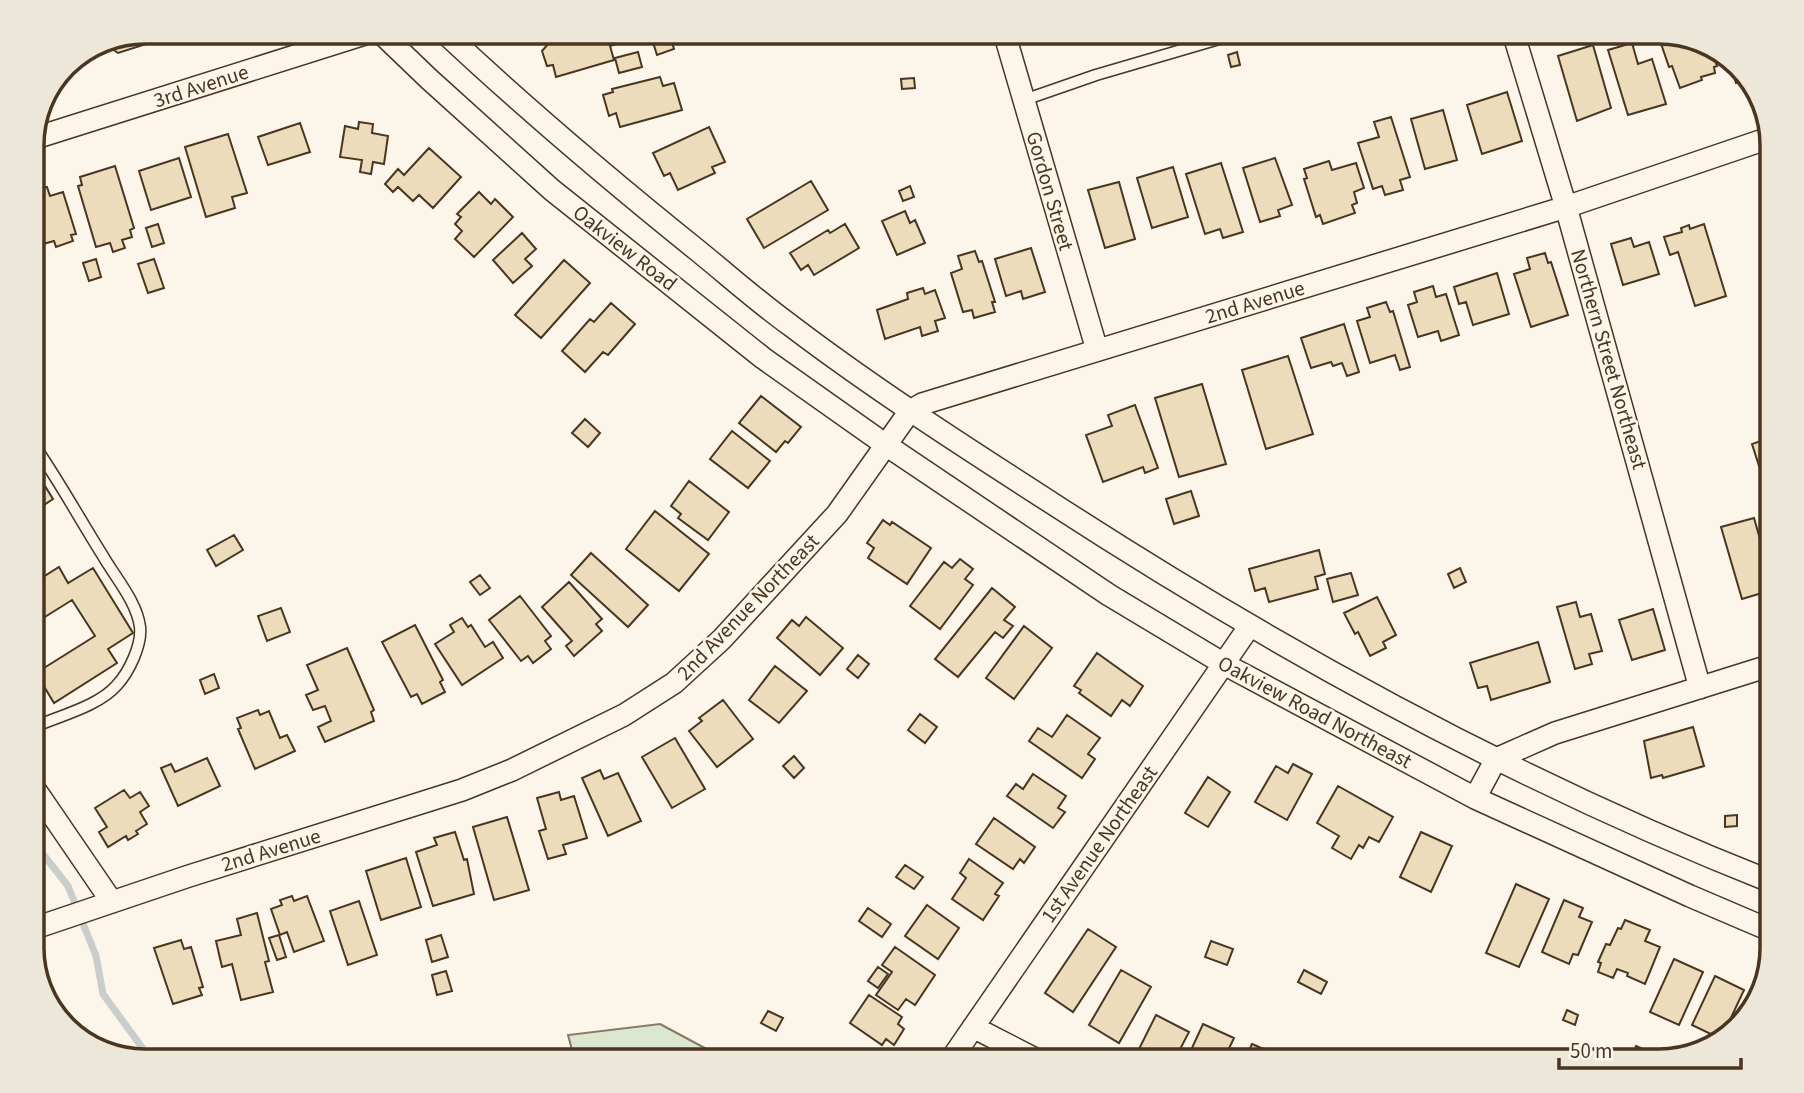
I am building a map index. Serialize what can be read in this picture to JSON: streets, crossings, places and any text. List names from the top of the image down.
{
  "streets": {
    "street": [
      "3rd Avenue",
      "Gordon Street",
      "Oakview Road",
      "2nd Avenue",
      "Northern Street Northeast",
      "2nd Avenue Northeast",
      "Oakview Road Northeast",
      "1st Avenue Northeast"
    ]
  },
  "crossings": [
    ["Gordon Street", "2nd Avenue"],
    ["Oakview Road", "2nd Avenue"],
    ["Oakview Road", "2nd Avenue Northeast"],
    ["Oakview Road", "Oakview Road Northeast"],
    ["2nd Avenue", "Northern Street Northeast"],
    ["2nd Avenue", "2nd Avenue Northeast"],
    ["2nd Avenue", "Oakview Road Northeast"],
    ["2nd Avenue Northeast", "Oakview Road Northeast"],
    ["Oakview Road Northeast", "1st Avenue Northeast"]
  ],
  "scale_bar": "50 m"
}
